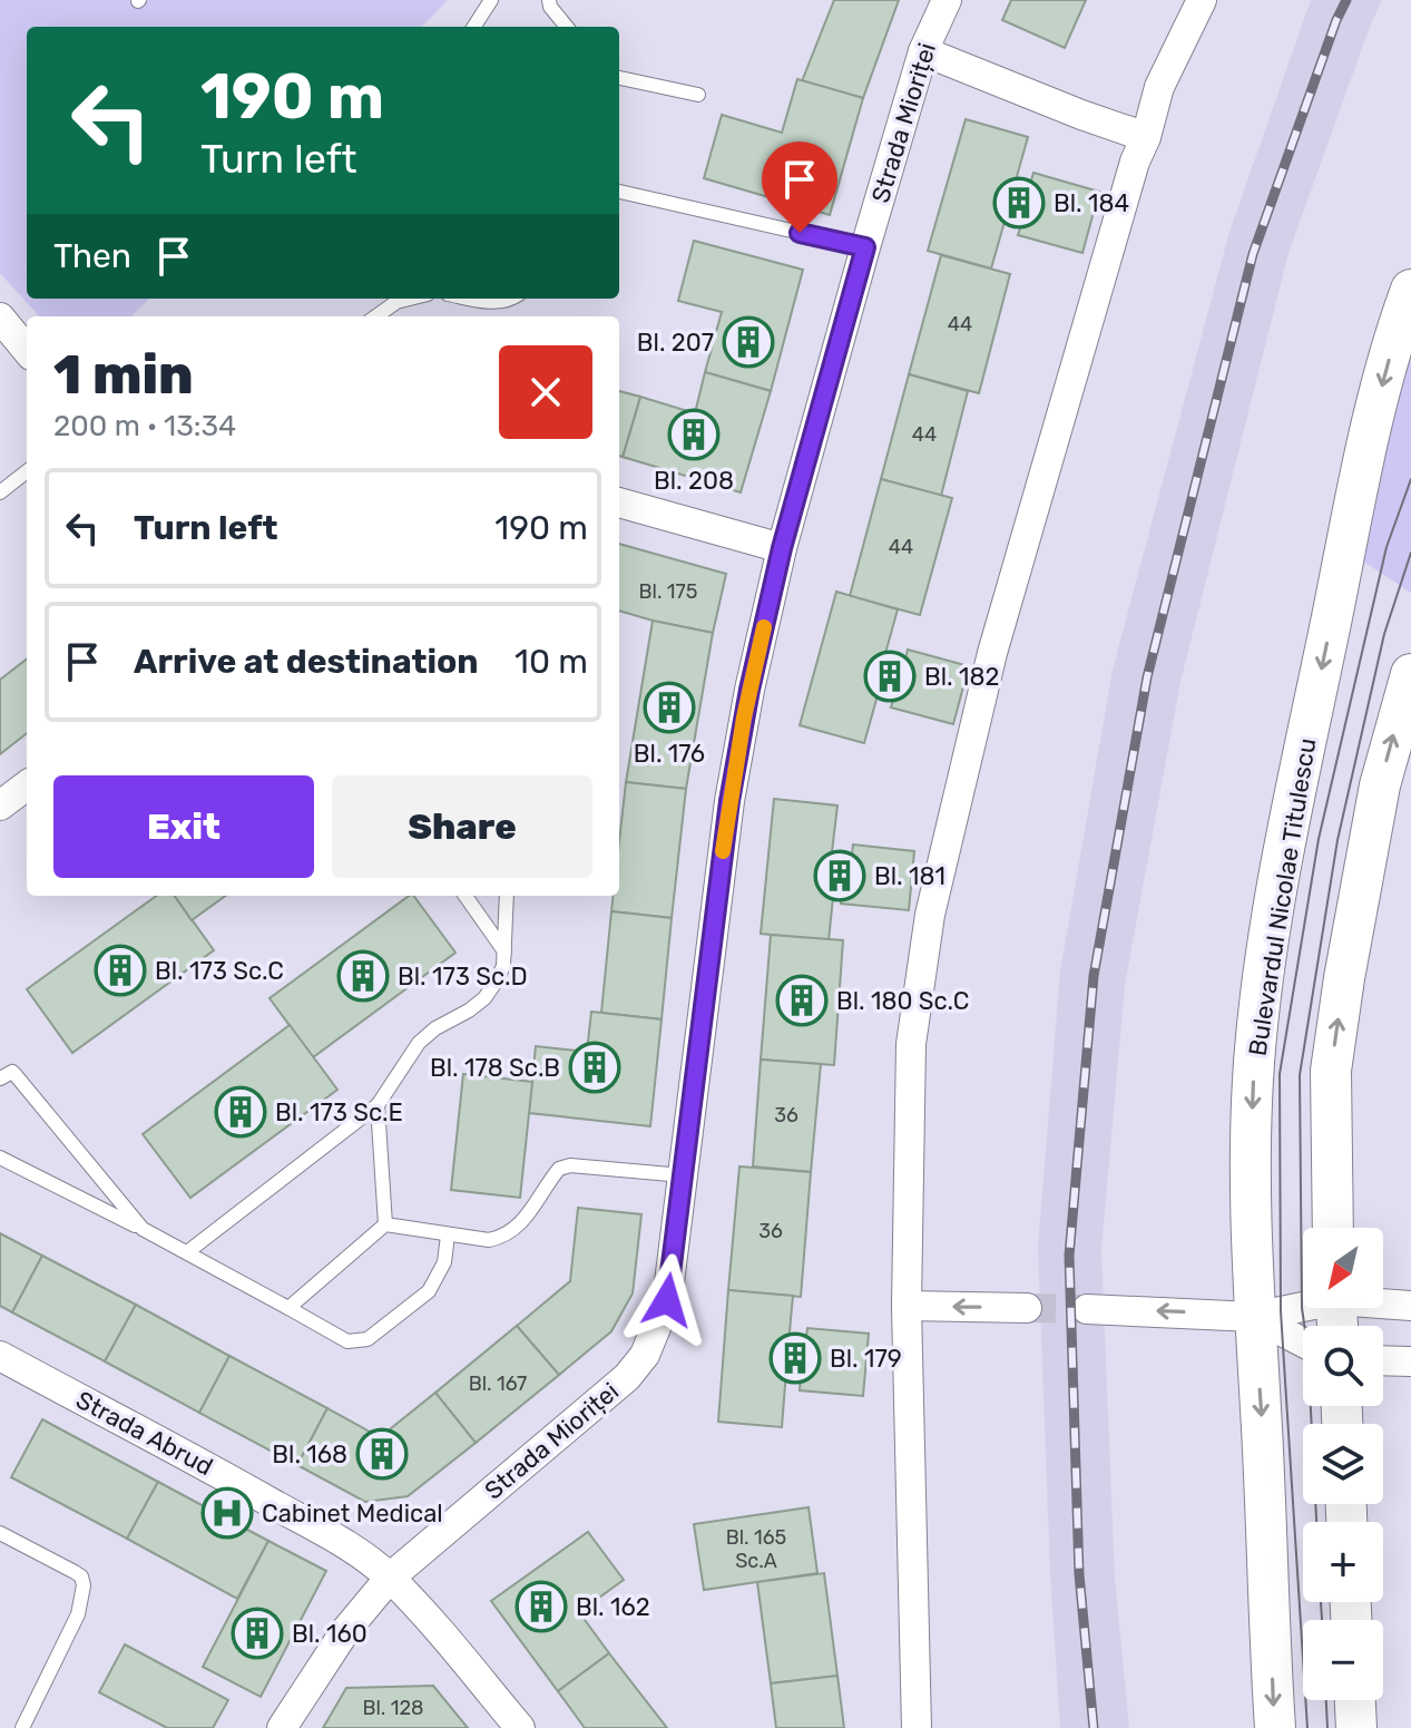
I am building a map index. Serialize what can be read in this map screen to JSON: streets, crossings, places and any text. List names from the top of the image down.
{
  "streets": {
    "main road": ["Bulevardul Nicolae Titulescu"],
    "street": ["Strada Mioriței", "Strada Abrud"]
  },
  "crossings": [
    ["Strada Mioriței", "Strada Abrud"]
  ],
  "places": {
    "building": [
      "Bl. 184",
      "Bl. 207",
      "Bl. 208",
      "Bl. 182",
      "Bl. 176",
      "Bl. 181",
      "Bl. 173 Sc.C",
      "Bl. 173 Sc.D",
      "Bl. 180 Sc.C",
      "Bl. 178 Sc.B",
      "Bl. 173 Sc.E",
      "Bl. 179",
      "Bl. 168",
      "Bl. 162",
      "Bl. 160"
    ],
    "hospital": ["Cabinet Medical"]
  },
  "house_numbers": [
    "44",
    "44",
    "44",
    "Bl. 175",
    "36",
    "36",
    "Bl. 167",
    "Bl. 165 Sc.A",
    "Bl. 128"
  ],
  "north": "bottom left",
  "page": {
    "turn": ["190 m", "Turn left"],
    "then": "Then",
    "heading": ["1 min", "200 m · 13:34"],
    "list": [
      {
        "name": "Turn left",
        "value": "190 m"
      },
      {
        "name": "Arrive at destination",
        "value": "10 m"
      }
    ],
    "buttons": ["Exit", "Share"],
    "map_buttons": ["+", "−"]
  }
}
